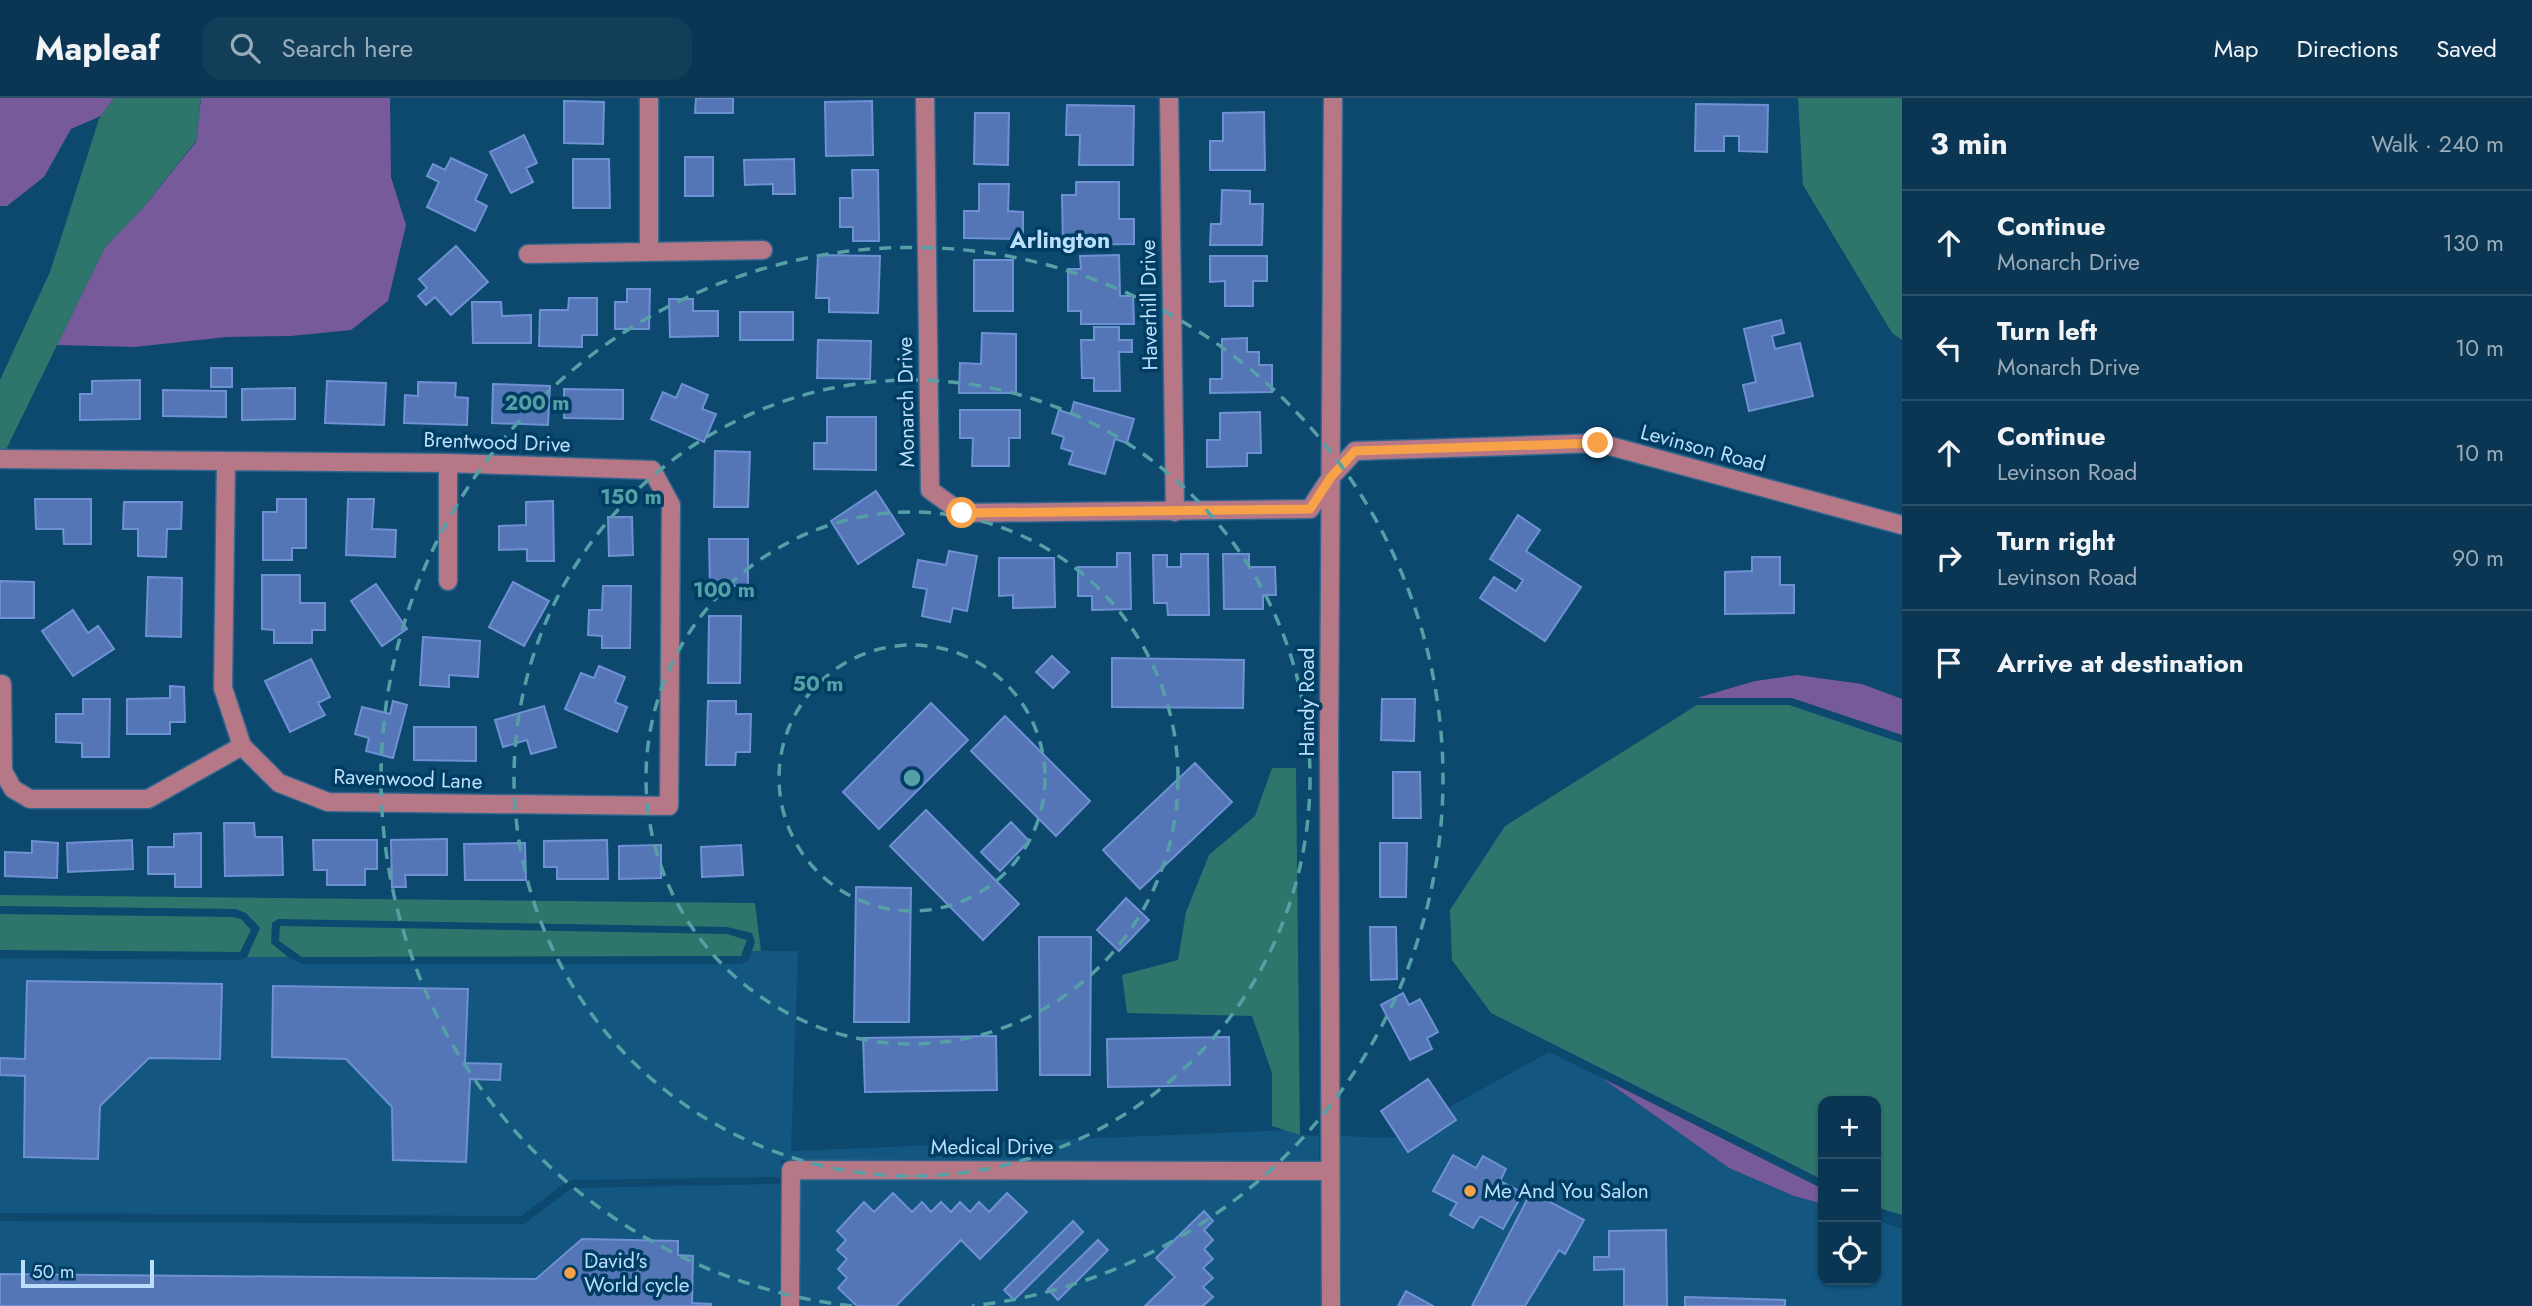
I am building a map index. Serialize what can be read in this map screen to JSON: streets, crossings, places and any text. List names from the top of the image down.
{
  "streets": {
    "street": [
      "Haverhill Drive",
      "Monarch Drive",
      "Brentwood Drive",
      "Levinson Road",
      "Handy Road",
      "Ravenwood Lane",
      "Medical Drive"
    ]
  },
  "crossings": [
    ["Haverhill Drive", "Monarch Drive"],
    ["Monarch Drive", "Levinson Road"],
    ["Monarch Drive", "Handy Road"],
    ["Brentwood Drive", "Ravenwood Lane"],
    ["Levinson Road", "Handy Road"],
    ["Handy Road", "Medical Drive"]
  ],
  "districts": ["Arlington"],
  "places": ["Me And You Salon", "David's World cycle"],
  "scale_bar": "50 m",
  "page": {
    "header": "Mapleaf",
    "search": "Search here",
    "nav": ["Map", "Directions", "Saved"],
    "heading": ["3 min", "Walk · 240 m"],
    "list": [
      ["Continue", "Monarch Drive", "130 m"],
      ["Turn left", "Monarch Drive", "10 m"],
      ["Continue", "Levinson Road", "10 m"],
      ["Turn right", "Levinson Road", "90 m"],
      "Arrive at destination"
    ],
    "map_buttons": ["+", "−"],
    "scale": "50 m"
  },
  "rings": [
    "200 m",
    "150 m",
    "100 m",
    "50 m"
  ]
}
